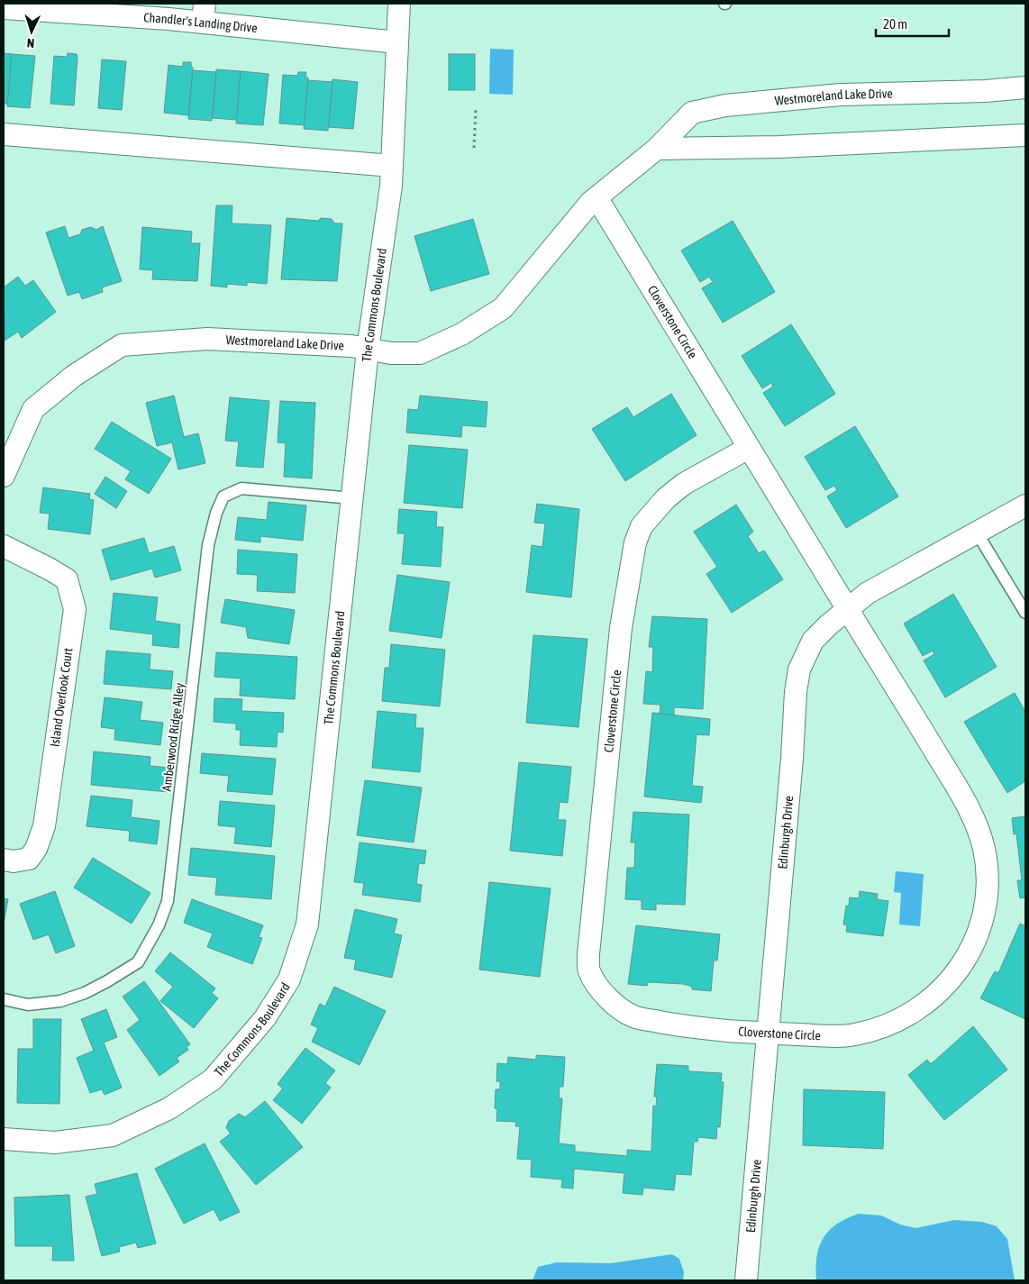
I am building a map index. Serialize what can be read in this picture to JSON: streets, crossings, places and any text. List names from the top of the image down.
{
  "streets": {
    "street": [
      "Chandler's Landing Drive",
      "Westmoreland Lake Drive",
      "The Commons Boulevard",
      "Cloverstone Circle",
      "Island Overlook Court",
      "Edinburgh Drive"
    ],
    "lane": ["Amberwood Ridge Alley"]
  },
  "crossings": [
    ["Chandler's Landing Drive", "The Commons Boulevard"],
    ["Westmoreland Lake Drive", "The Commons Boulevard"],
    ["Westmoreland Lake Drive", "Cloverstone Circle"],
    ["The Commons Boulevard", "Amberwood Ridge Alley"],
    ["Cloverstone Circle", "Edinburgh Drive"]
  ],
  "scale_bar": "20 m",
  "north": "bottom"
}
